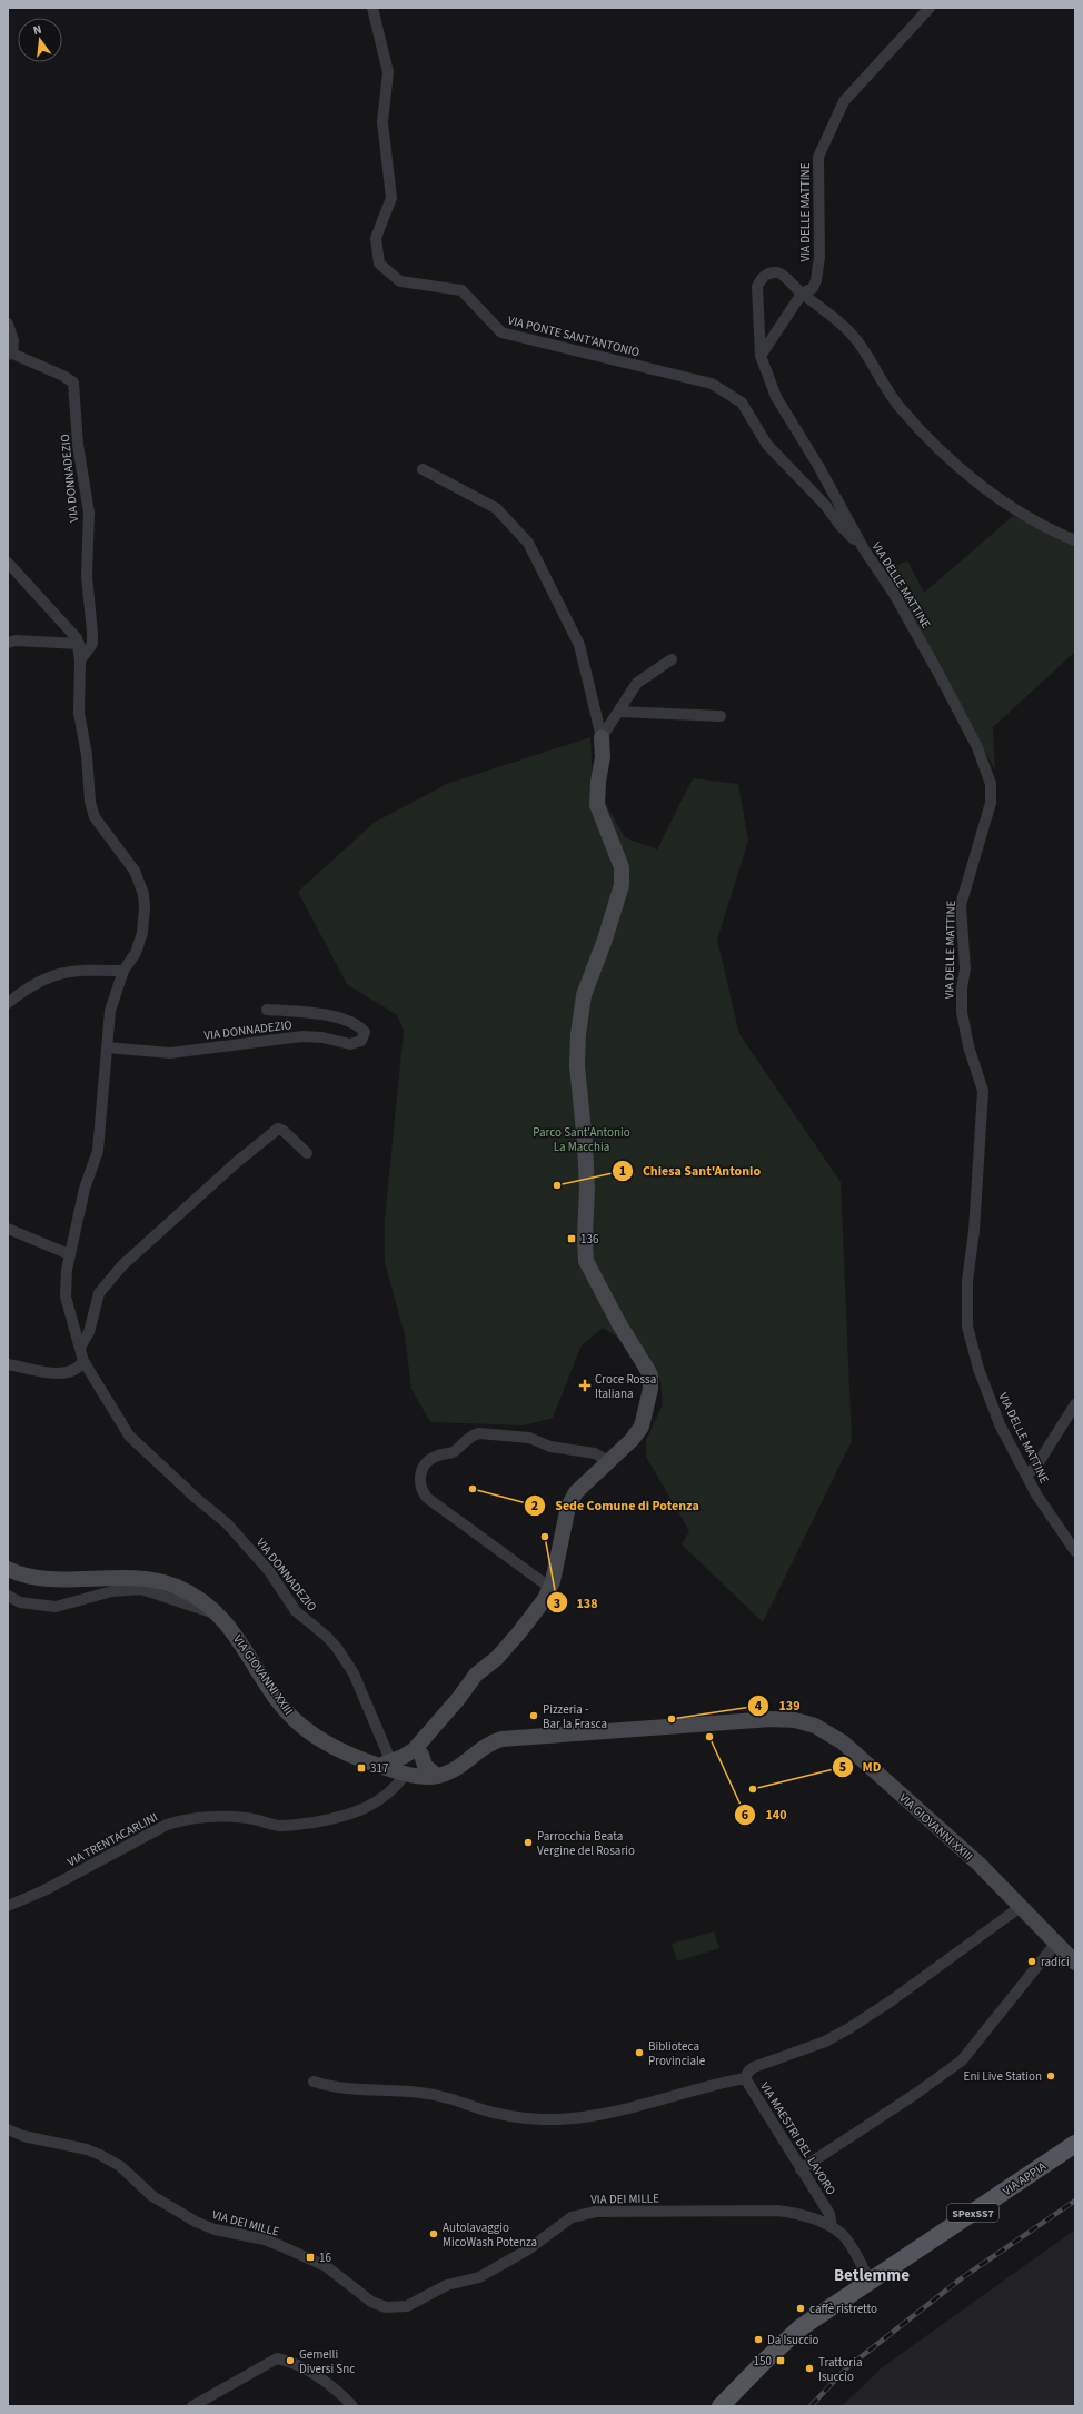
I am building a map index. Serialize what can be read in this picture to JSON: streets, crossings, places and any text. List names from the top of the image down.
{
  "streets": {
    "main road": ["VIA GIOVANNI XXIII", "VIA APPIA", "SPexSS7"],
    "street": [
      "VIA DELLE MATTINE",
      "VIA PONTE SANT'ANTONIO",
      "VIA DONNADEZIO",
      "VIA TRENTACARLINI",
      "VIA MAESTRI DEL LAVORO",
      "VIA DEI MILLE"
    ]
  },
  "crossings": [
    ["VIA DELLE MATTINE", "VIA PONTE SANT'ANTONIO"],
    ["VIA DONNADEZIO", "VIA GIOVANNI XXIII"],
    ["VIA GIOVANNI XXIII", "VIA TRENTACARLINI"],
    ["VIA MAESTRI DEL LAVORO", "VIA DEI MILLE"]
  ],
  "districts": ["Betlemme"],
  "parks": ["Parco Sant'Antonio La Macchia"],
  "places": {
    "other": [
      "Chiesa Sant'Antonio",
      "Sede Comune di Potenza",
      "138",
      "Pizzeria - Bar la Frasca",
      "139",
      "140",
      "MD",
      "Parrocchia Beata Vergine del Rosario",
      "radici",
      "Biblioteca Provinciale",
      "Eni Live Station",
      "Autolavaggio MicoWash Potenza",
      "caffè ristretto",
      "Da Isuccio",
      "Gemelli Diversi Snc",
      "Trattoria Isuccio"
    ],
    "transit": [
      "136",
      "317",
      "16",
      "150"
    ],
    "health": ["Croce Rossa Italiana"]
  },
  "north": "top"
}
